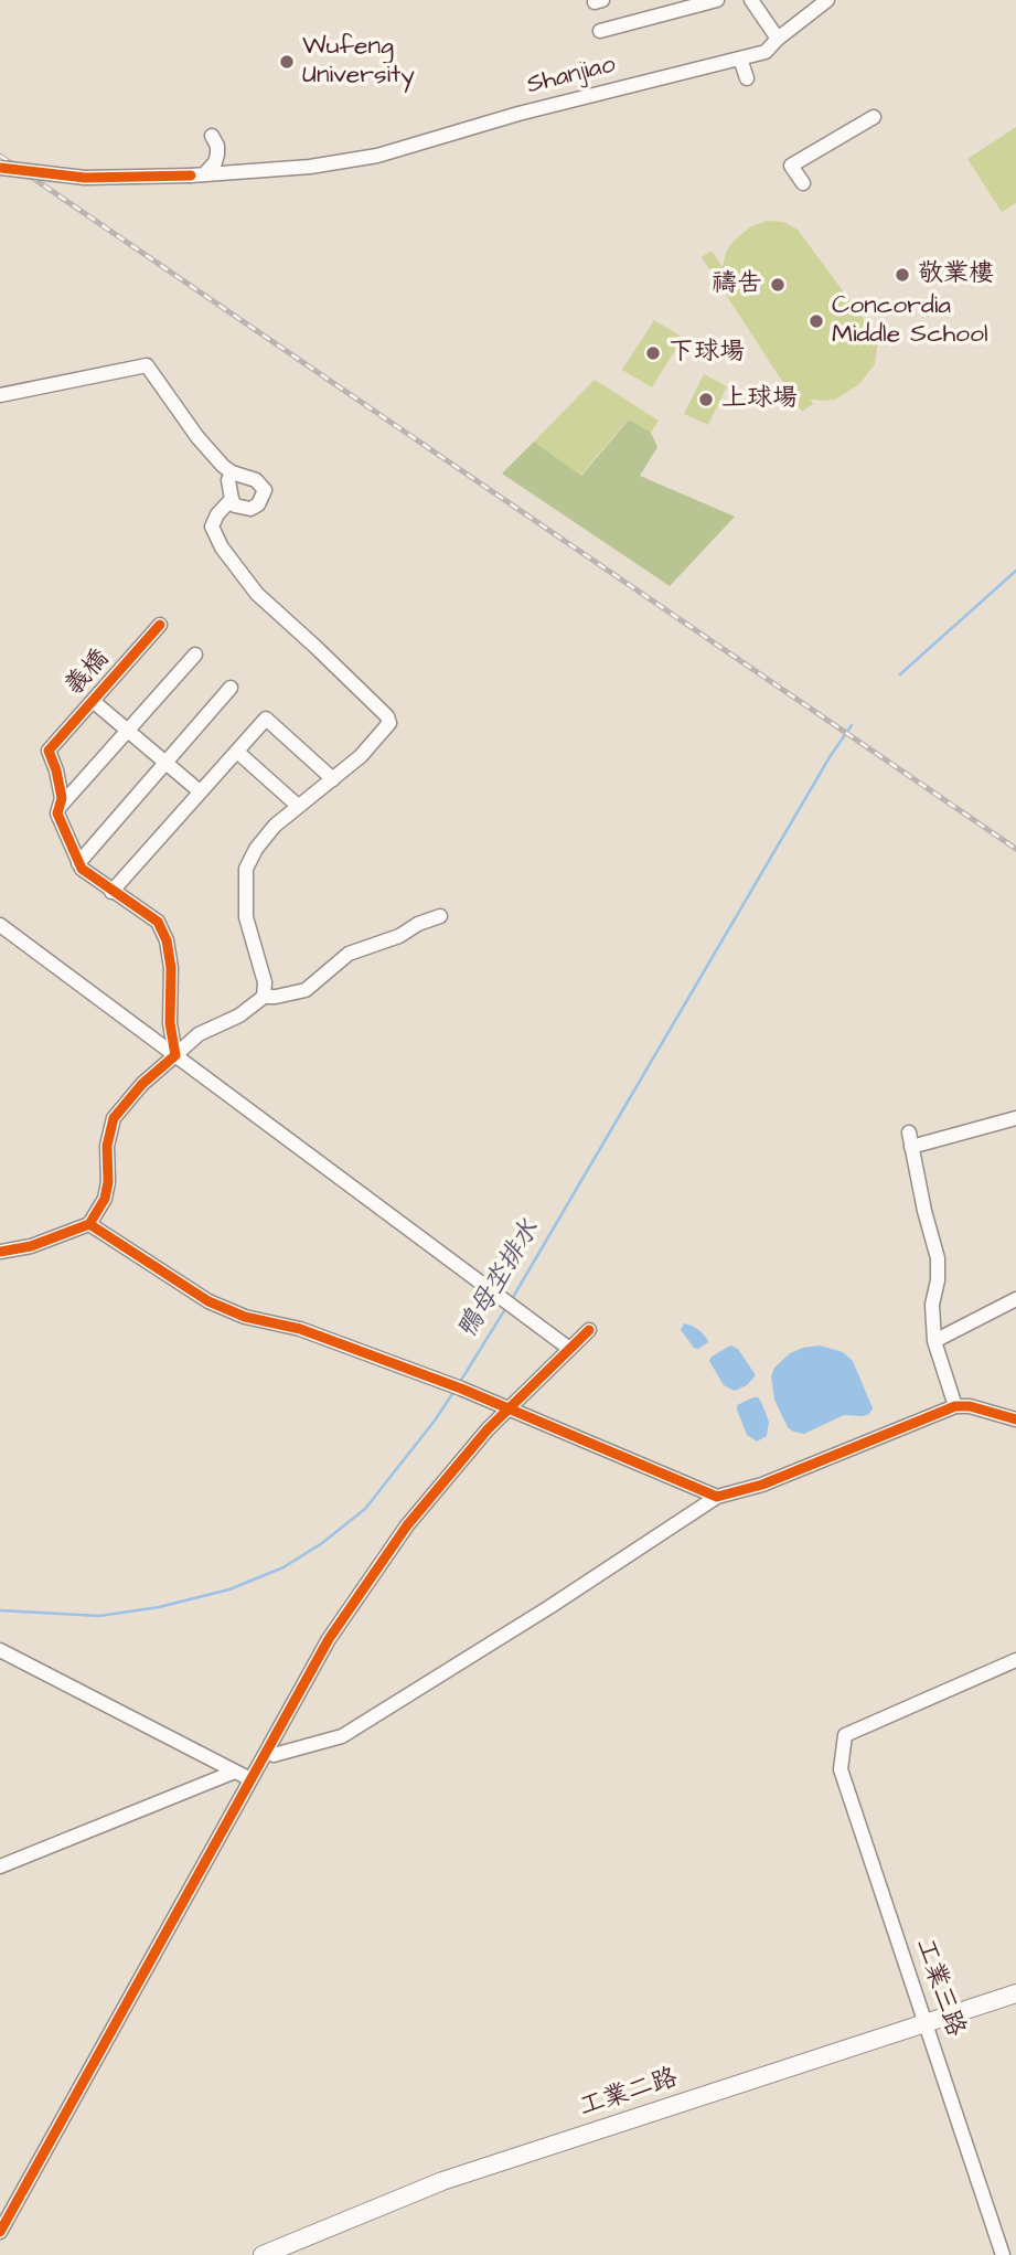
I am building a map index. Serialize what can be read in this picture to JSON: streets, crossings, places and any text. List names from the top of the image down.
{
  "streets": {
    "main road": ["工業二路"],
    "street": ["Shanjiao", "義橋", "工業三路"]
  },
  "crossings": [
    ["工業三路", "工業二路"]
  ],
  "water": ["鴨母坔排水"],
  "places": [
    "Wufeng University",
    "敬業樓",
    "禱告",
    "Concordia Middle School",
    "下球場",
    "上球場"
  ]
}
